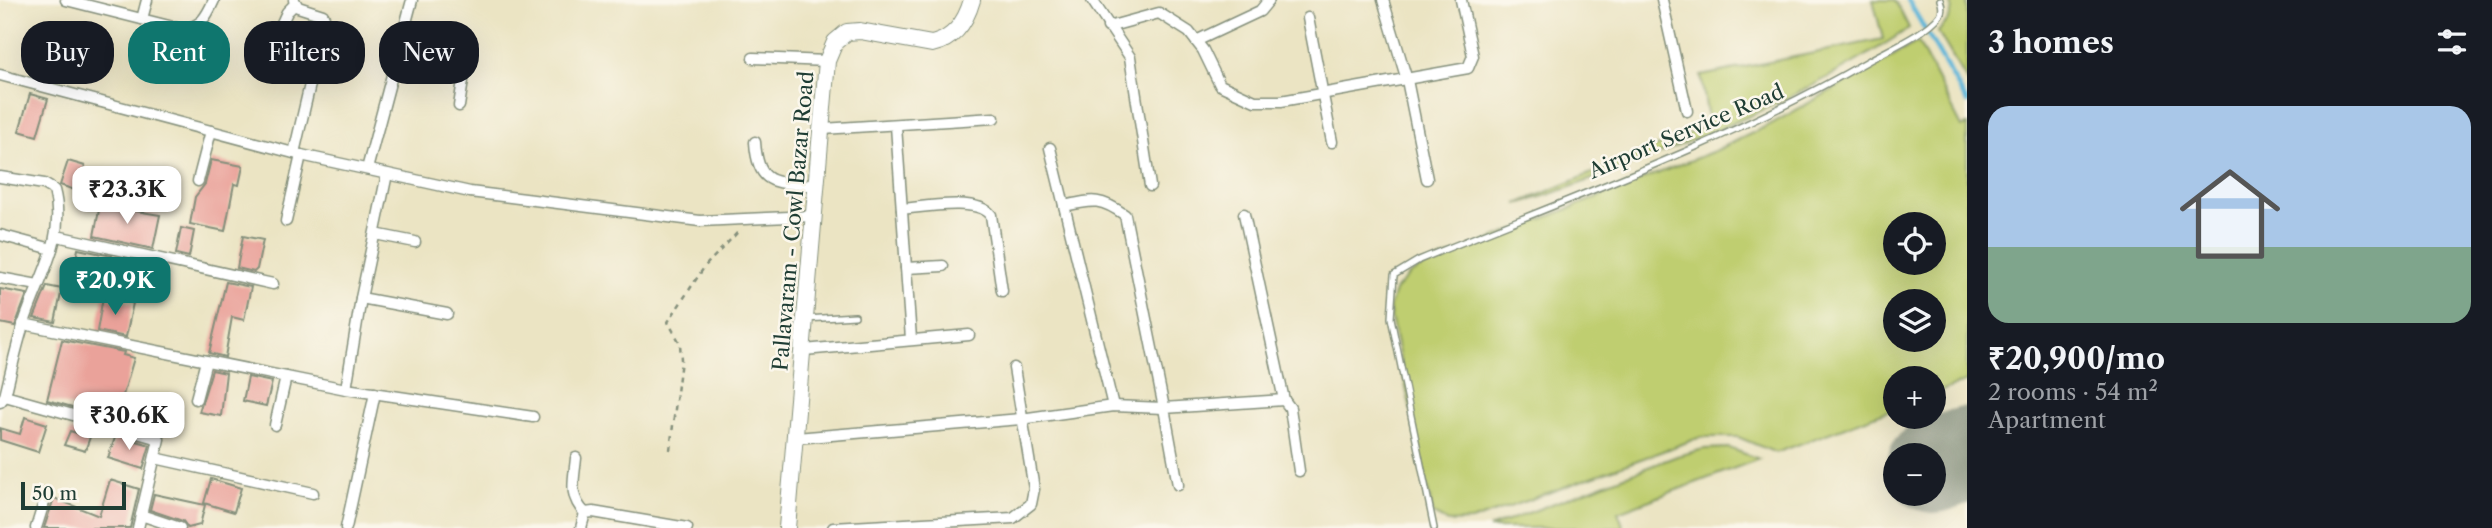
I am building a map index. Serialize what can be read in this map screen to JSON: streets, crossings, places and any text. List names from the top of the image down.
{
  "streets": {
    "street": ["Pallavaram - Cowl Bazar Road"],
    "lane": ["Airport Service Road"]
  },
  "scale_bar": "50 m",
  "page": {
    "heading": "3 homes",
    "chip": [
      "Buy",
      "Rent",
      "Filters",
      "New"
    ],
    "list": [
      {
        "name": "₹20,900/mo",
        "note": "2 rooms · 54 m² · Apartment"
      }
    ],
    "price": ["₹23.3K", "₹20.9K", "₹30.6K"],
    "map_buttons": ["+", "−"],
    "scale": "50 m"
  }
}
